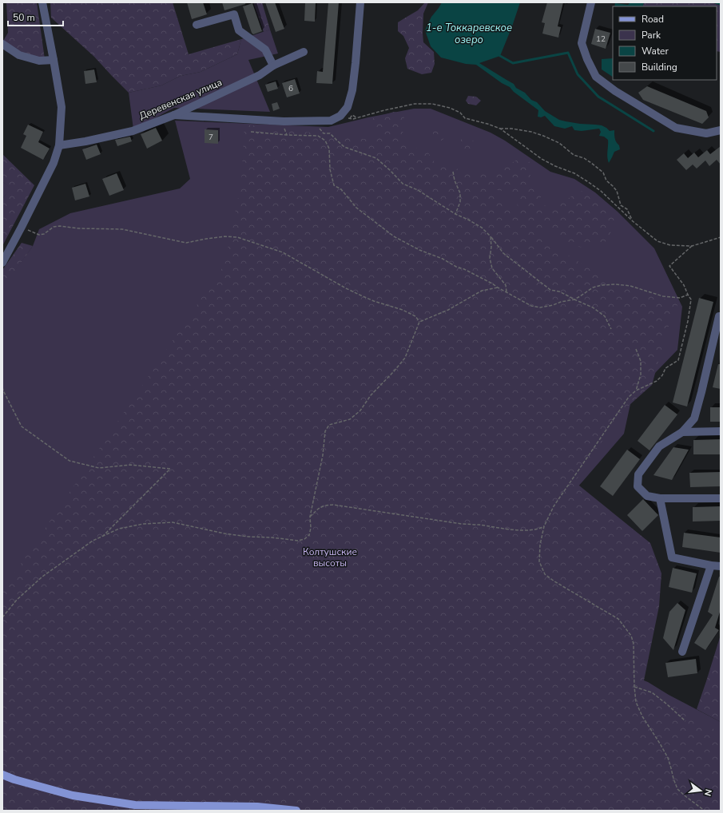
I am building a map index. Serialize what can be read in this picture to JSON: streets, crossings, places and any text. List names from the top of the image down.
{
  "streets": {
    "street": ["Деревенская улица"]
  },
  "water": ["1-е Токкаревское озеро"],
  "parks": ["Колтушские высоты"],
  "house_numbers": ["12", "6", "7"],
  "legend": [
    "Road",
    "Park",
    "Water",
    "Building"
  ],
  "scale_bar": "50 m",
  "north": "right"
}
